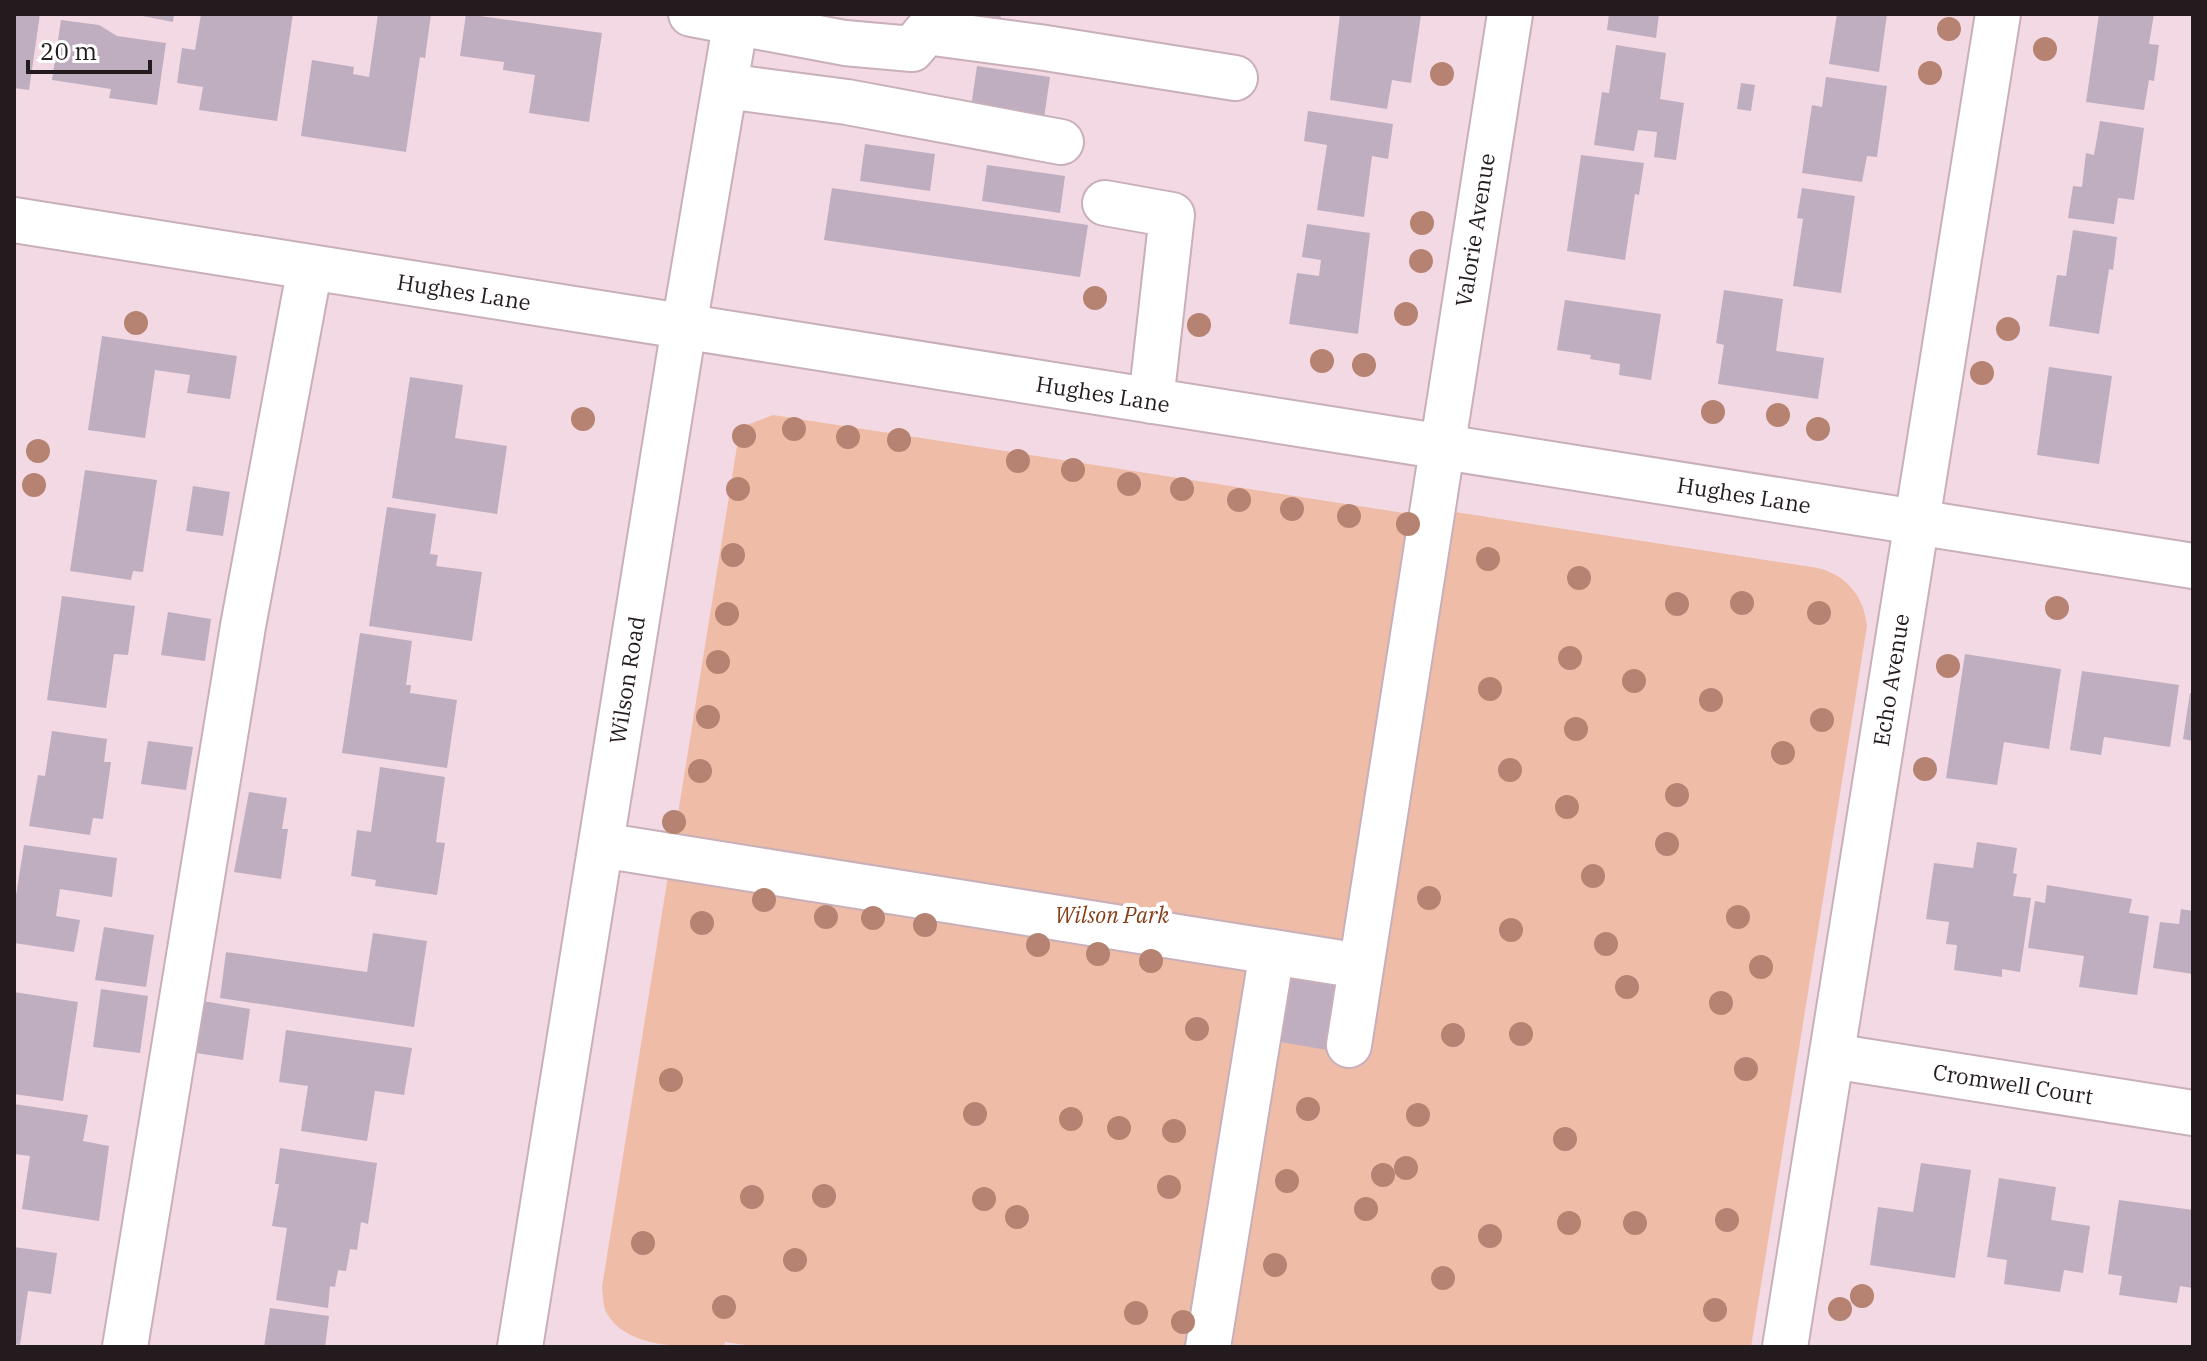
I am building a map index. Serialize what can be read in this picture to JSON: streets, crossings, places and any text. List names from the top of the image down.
{
  "streets": {
    "street": [
      "Valorie Avenue",
      "Hughes Lane",
      "Wilson Road",
      "Echo Avenue",
      "Cromwell Court"
    ]
  },
  "crossings": [
    ["Valorie Avenue", "Hughes Lane"],
    ["Hughes Lane", "Wilson Road"],
    ["Hughes Lane", "Echo Avenue"],
    ["Echo Avenue", "Cromwell Court"]
  ],
  "parks": ["Wilson Park"],
  "scale_bar": "20 m"
}
